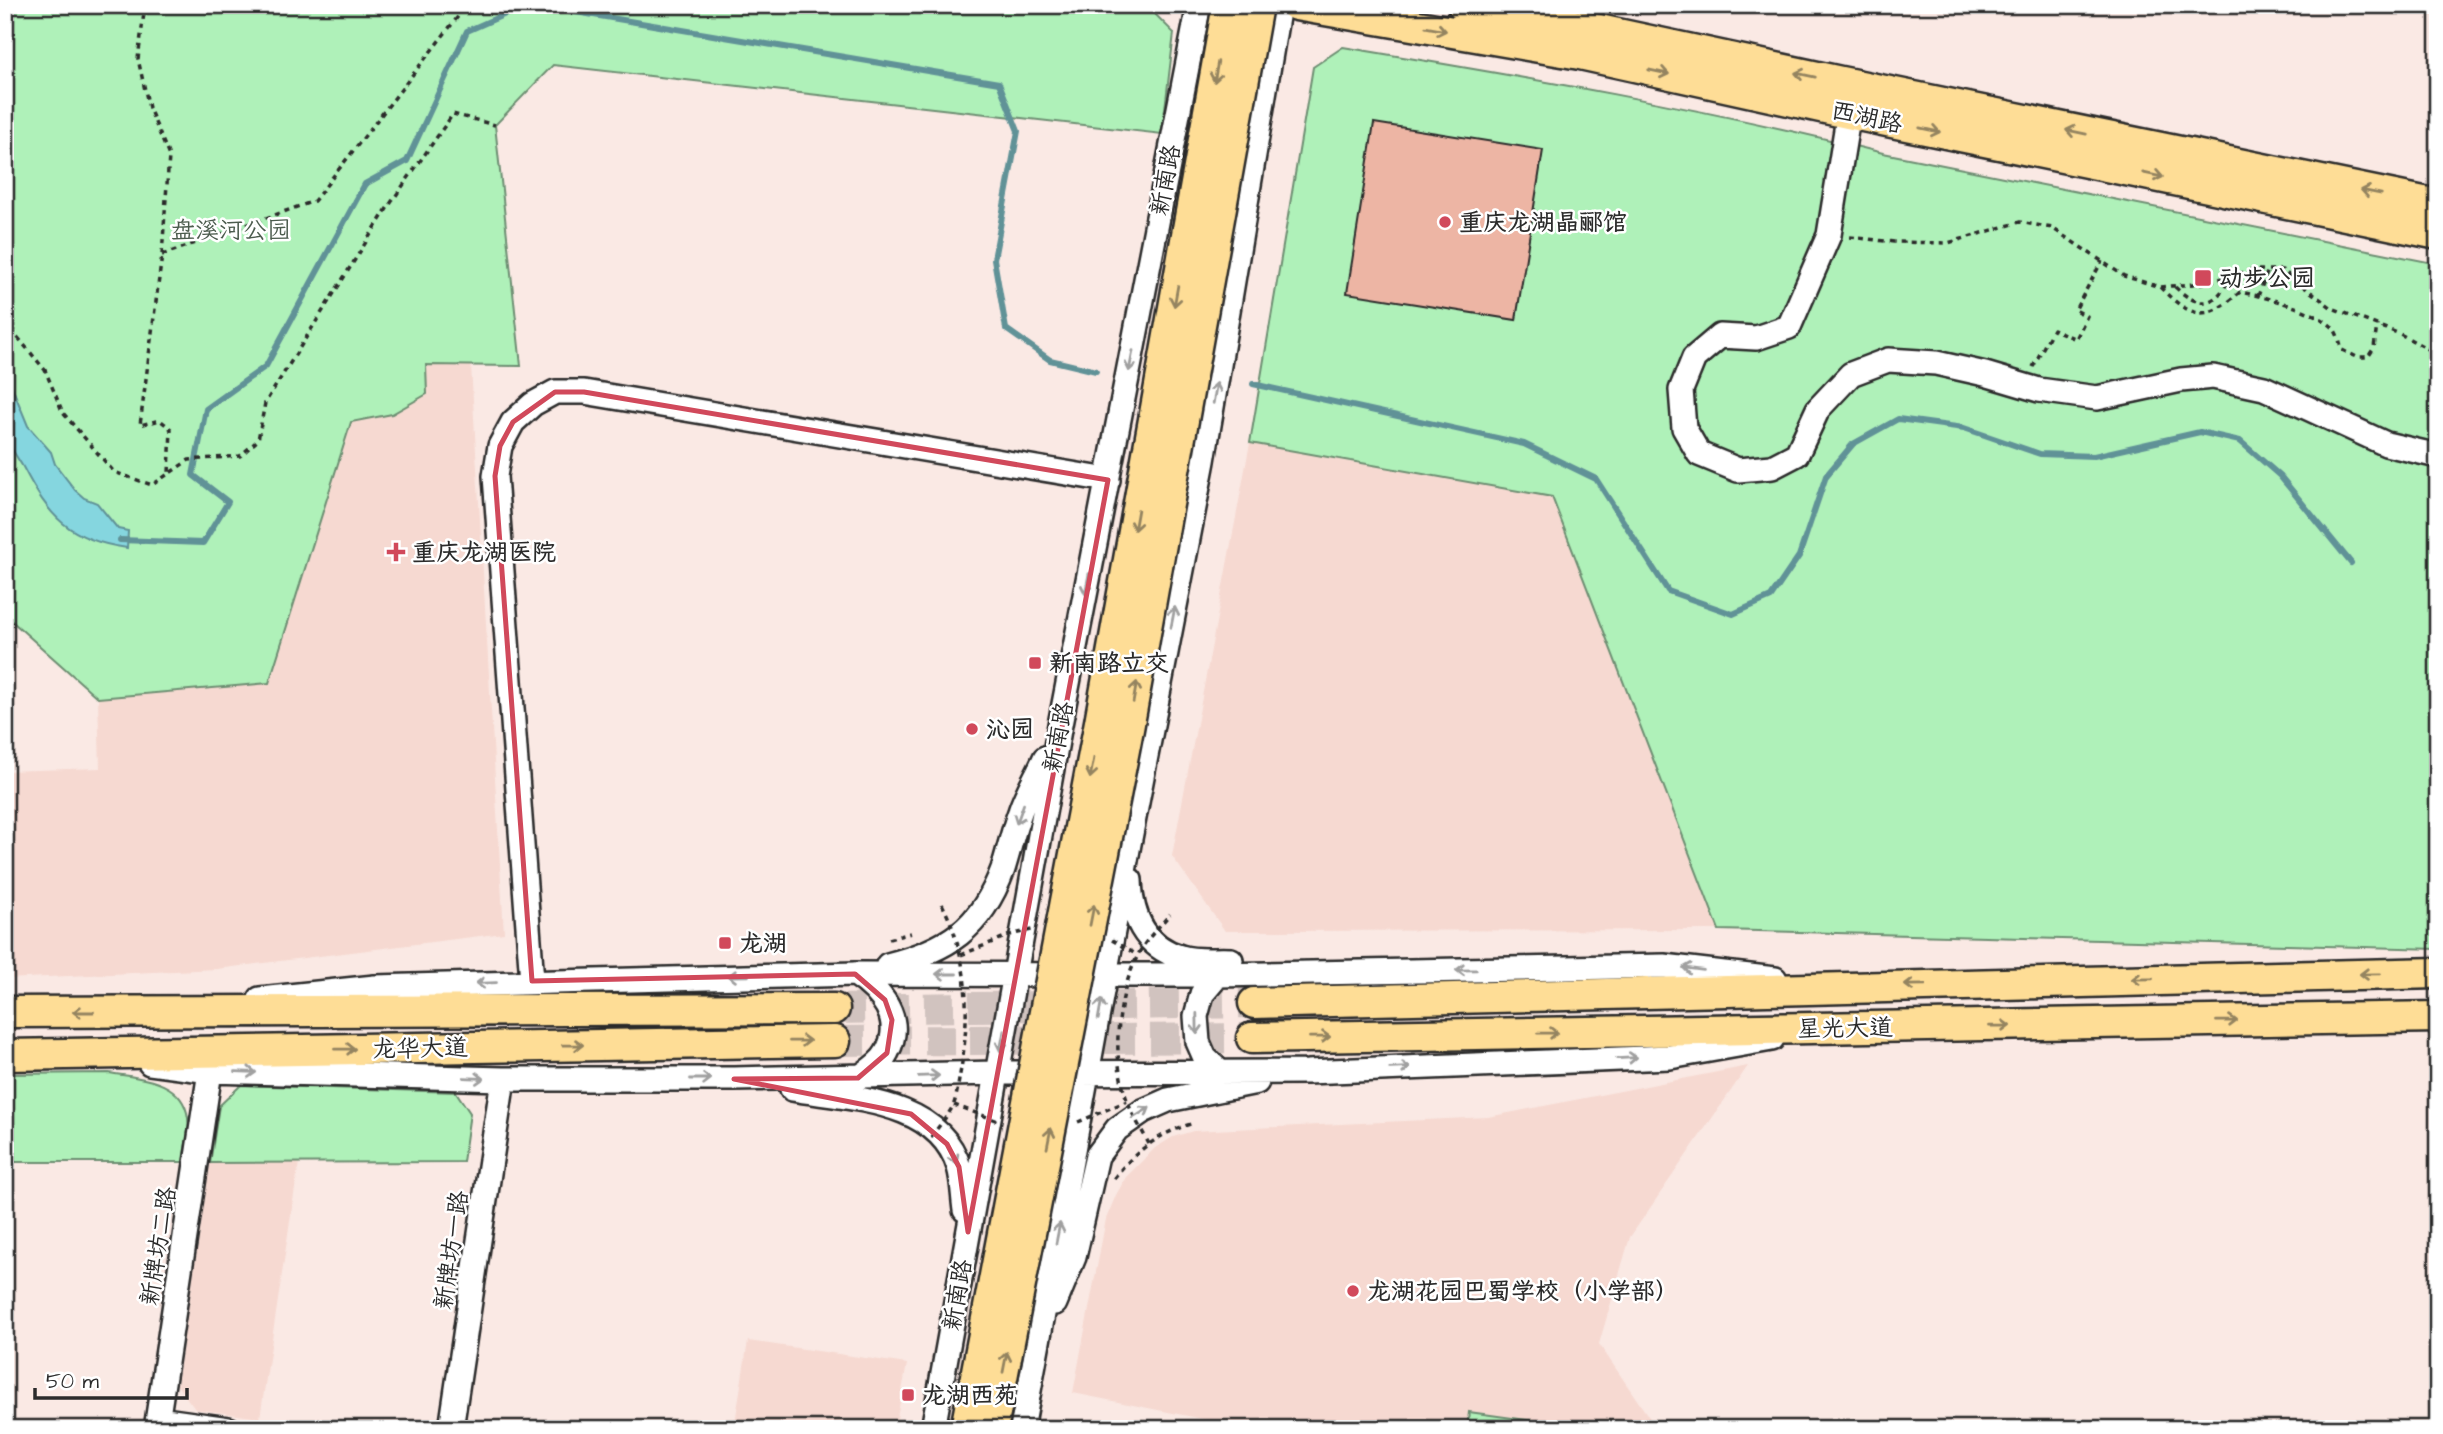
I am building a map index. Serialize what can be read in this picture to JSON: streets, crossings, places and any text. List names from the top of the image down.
{
  "streets": {
    "main road": [
      "西湖路",
      "新南路",
      "星光大道",
      "龙华大道"
    ],
    "street": ["新牌坊二路", "新牌坊一路"]
  },
  "parks": ["盘溪河公园"],
  "places": {
    "other": ["重庆龙湖晶郦馆", "沁园", "龙湖花园巴蜀学校（小学部）"],
    "transit": [
      "动步公园",
      "新南路立交",
      "龙湖",
      "龙湖西苑"
    ],
    "health": ["重庆龙湖医院"]
  },
  "scale_bar": "50 m"
}
